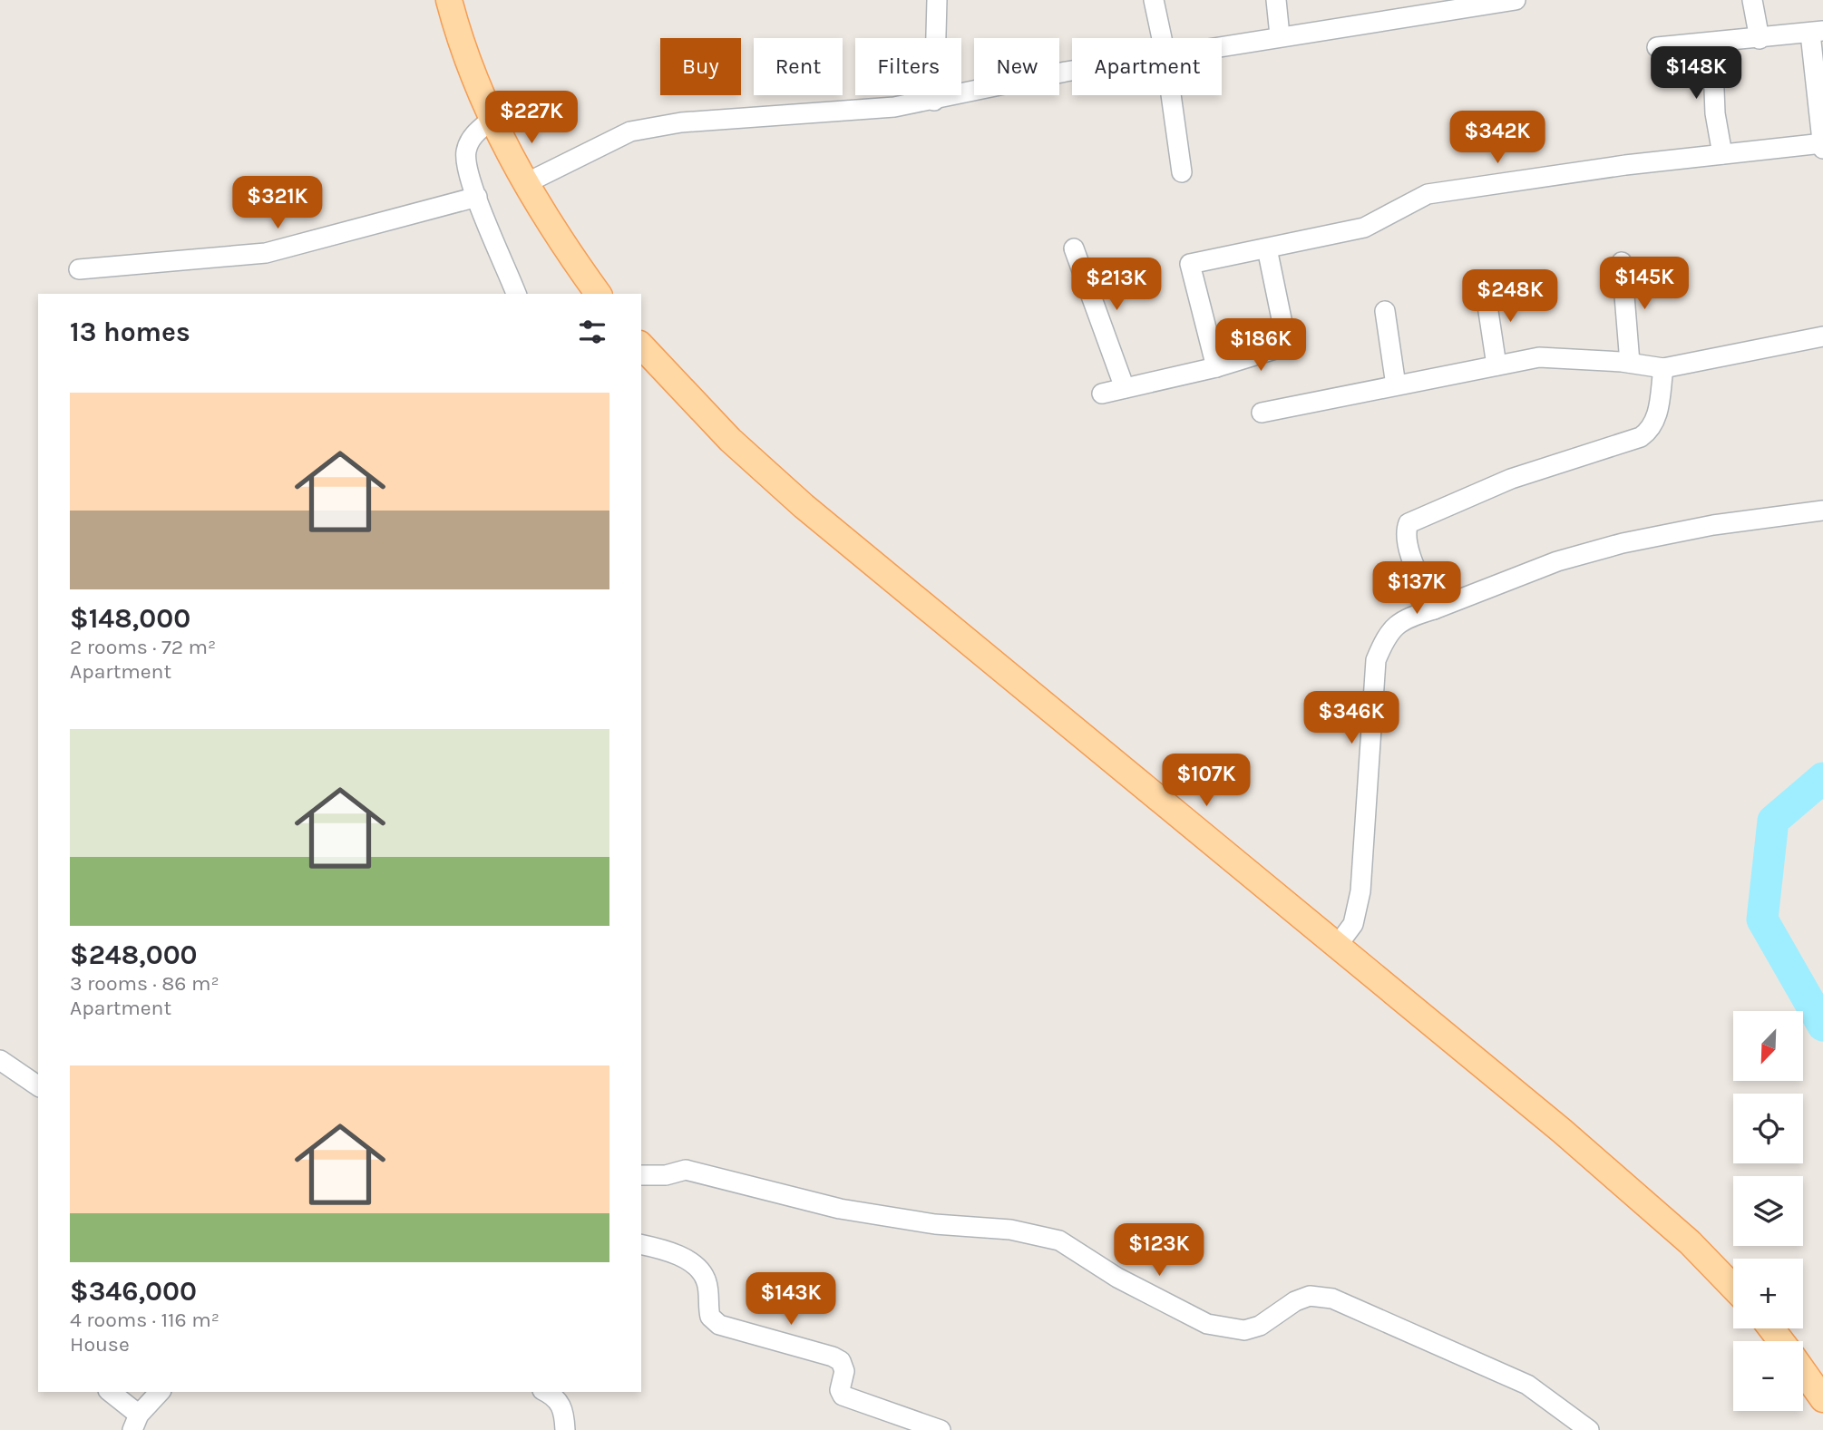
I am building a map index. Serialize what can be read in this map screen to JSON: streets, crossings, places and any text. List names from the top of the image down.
{
  "north": "bottom left",
  "page": {
    "chip": [
      "Buy",
      "Rent",
      "Filters",
      "New",
      "Apartment"
    ],
    "price": [
      "$148K",
      "$227K",
      "$342K",
      "$321K",
      "$145K",
      "$213K",
      "$248K",
      "$186K",
      "$137K",
      "$346K",
      "$107K",
      "$123K",
      "$143K"
    ],
    "heading": "13 homes",
    "list": [
      {
        "name": "$148,000",
        "note": "2 rooms · 72 m² · Apartment"
      },
      {
        "name": "$248,000",
        "note": "3 rooms · 86 m² · Apartment"
      },
      {
        "name": "$346,000",
        "note": "4 rooms · 116 m² · House"
      }
    ],
    "map_buttons": ["+", "−"]
  }
}
